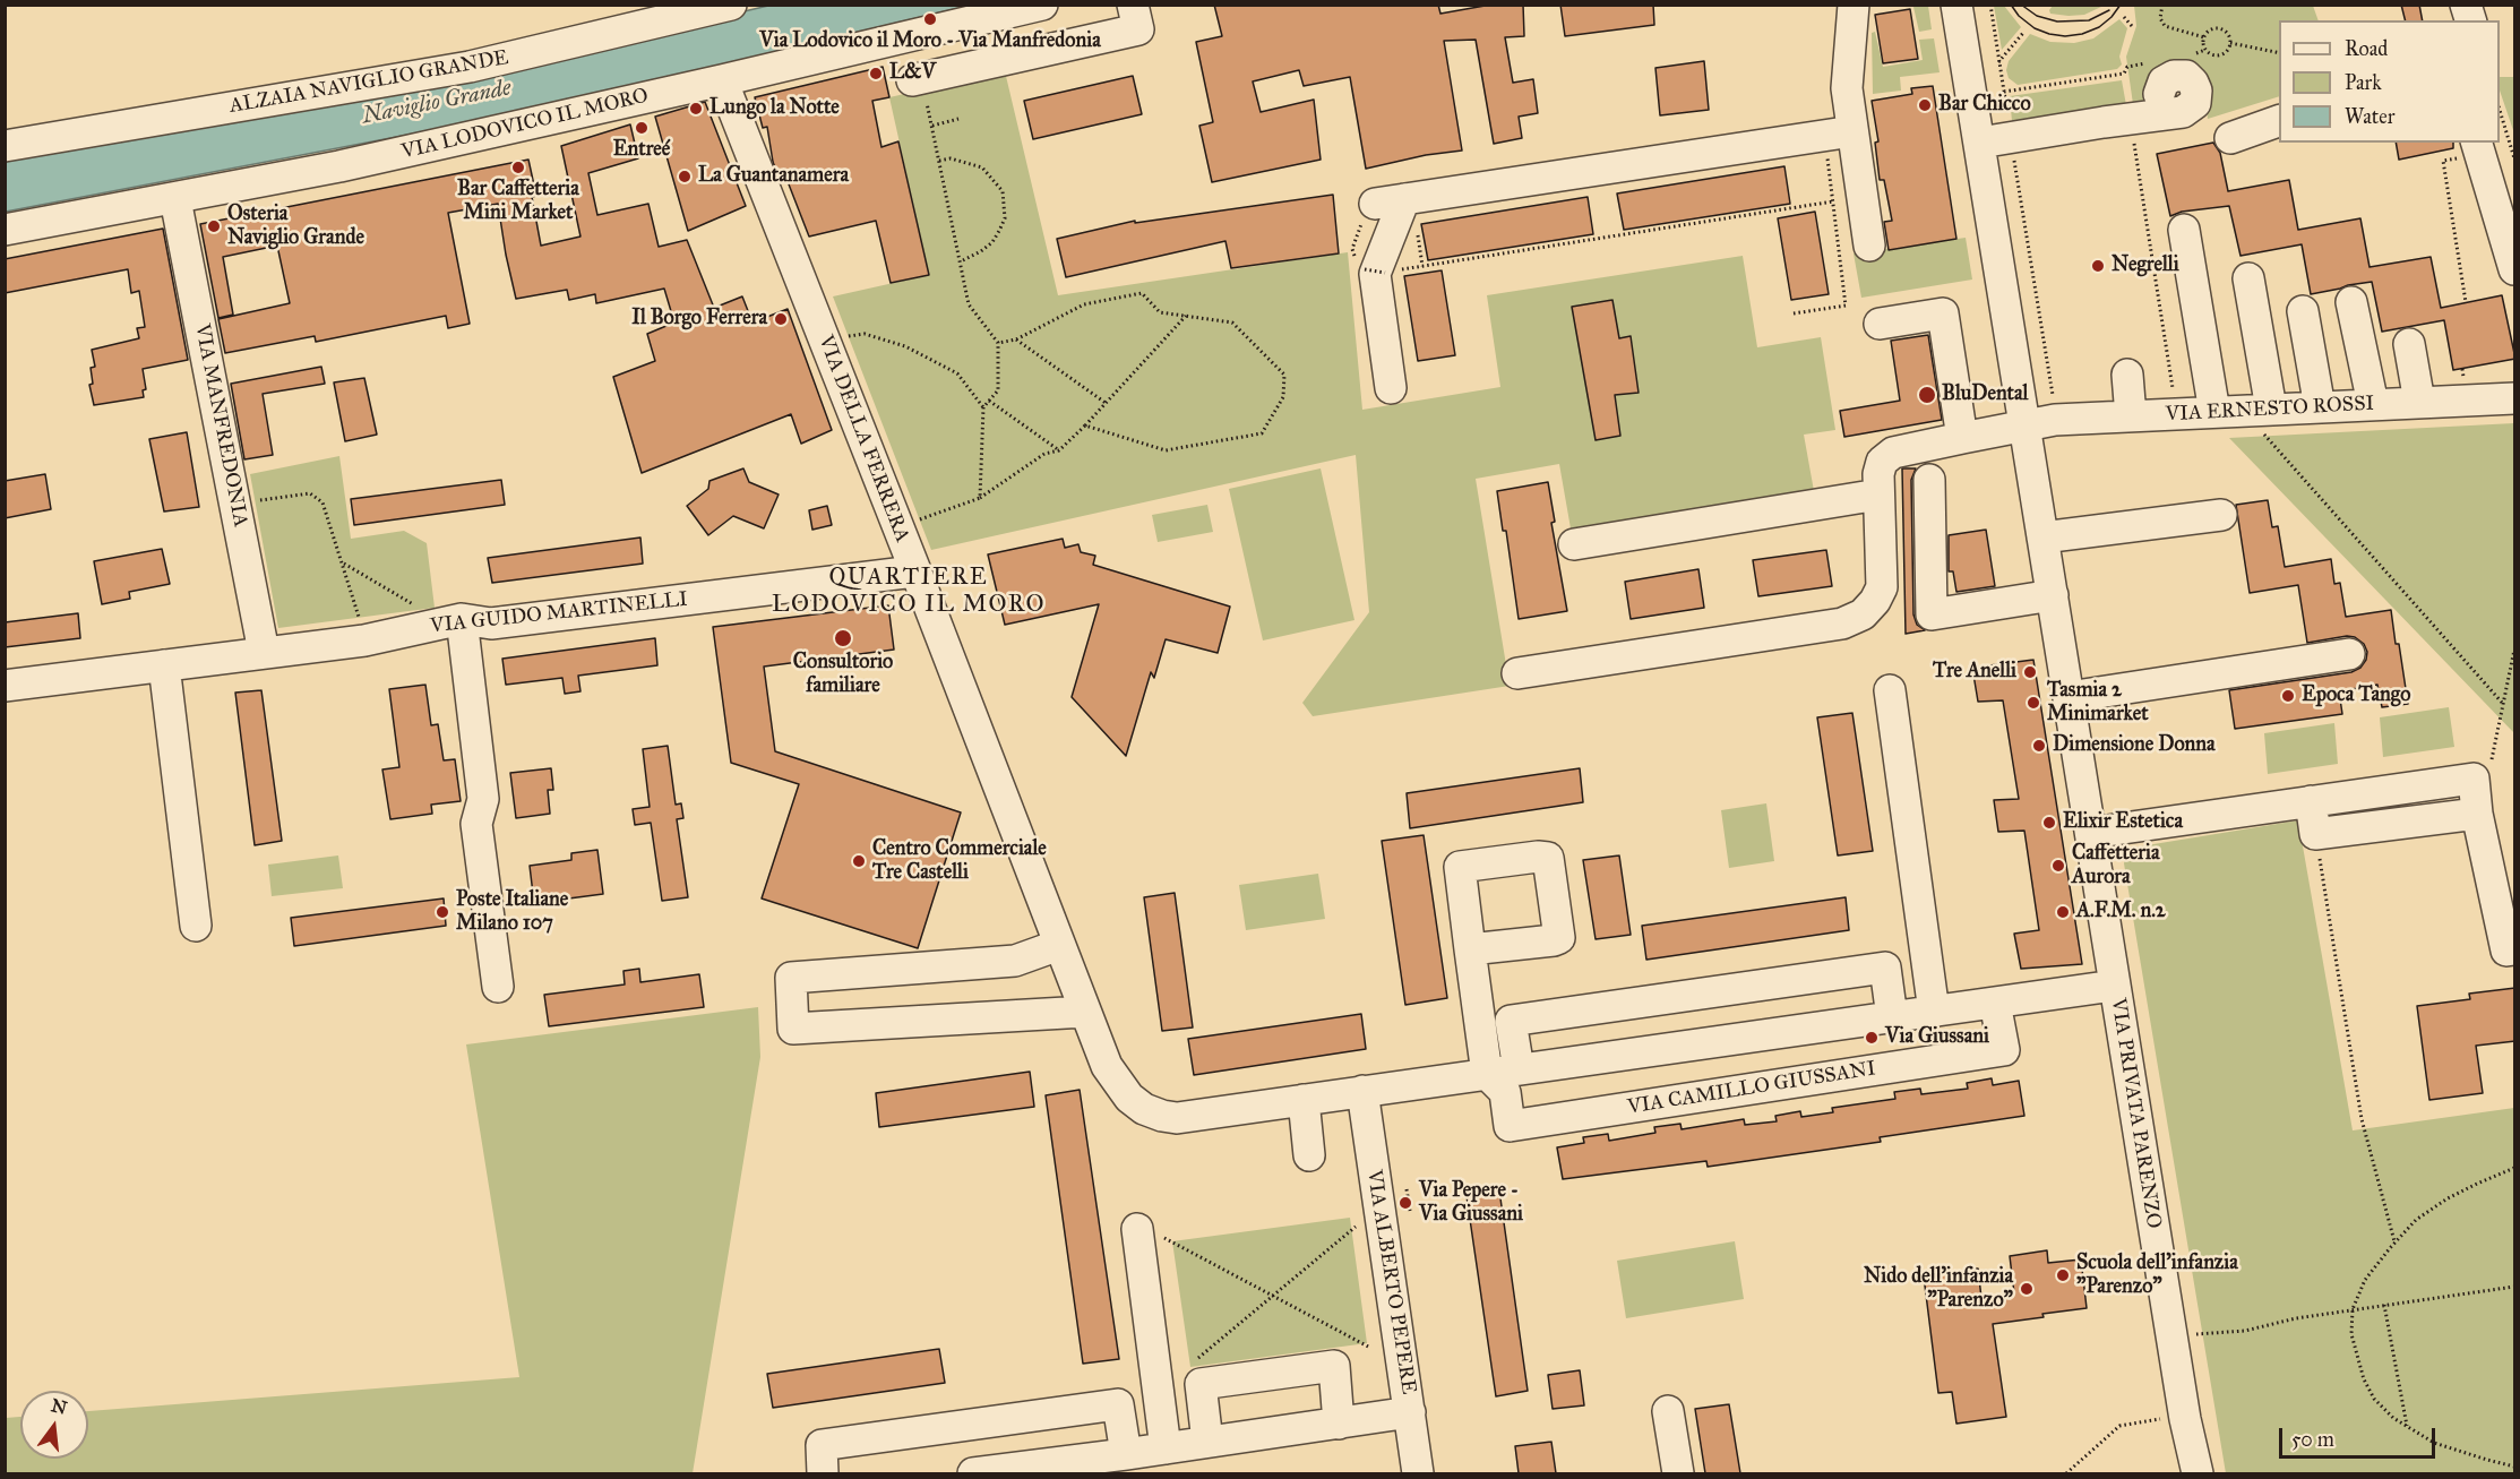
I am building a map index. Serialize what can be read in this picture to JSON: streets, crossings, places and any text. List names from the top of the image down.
{
  "streets": {
    "street": [
      "ALZAIA NAVIGLIO GRANDE",
      "VIA LODOVICO IL MORO",
      "VIA ERNESTO ROSSI",
      "VIA MANFREDONIA",
      "VIA DELLA FERRERA",
      "VIA GUIDO MARTINELLI",
      "VIA CAMILLO GIUSSANI",
      "VIA PRIVATA PARENZO",
      "VIA ALBERTO PEPERE"
    ]
  },
  "crossings": [
    ["VIA LODOVICO IL MORO", "VIA MANFREDONIA"],
    ["VIA LODOVICO IL MORO", "VIA DELLA FERRERA"],
    ["VIA ERNESTO ROSSI", "VIA PRIVATA PARENZO"],
    ["VIA MANFREDONIA", "VIA GUIDO MARTINELLI"],
    ["VIA DELLA FERRERA", "VIA GUIDO MARTINELLI"]
  ],
  "districts": ["QUARTIERE LODOVICO IL MORO"],
  "water": ["Naviglio Grande"],
  "places": [
    "Via Lodovico il Moro - Via Manfredonia",
    "L&V",
    "Bar Chicco",
    "Lungo la Notte",
    "Entreé",
    "Bar Caffetteria Mini Market",
    "La Guantanamera",
    "Osteria Naviglio Grande",
    "Negrelli",
    "Il Borgo Ferrera",
    "BluDental",
    "Consultorio familiare",
    "Tre Anelli",
    "Epoca Tango",
    "Tasmia 2 Minimarket",
    "Dimensione Donna",
    "Elixir Estetica",
    "Centro Commerciale Tre Castelli",
    "Caffetteria Aurora",
    "Poste Italiane Milano 107",
    "A.F.M. n.2",
    "Via Giussani",
    "Via Pepere - Via Giussani",
    "Scuola dell'infanzia \"Parenzo\"",
    "Nido dell'infanzia \"Parenzo\""
  ],
  "legend": ["Road", "Park", "Water"],
  "scale_bar": "50 m",
  "north": "top"
}
